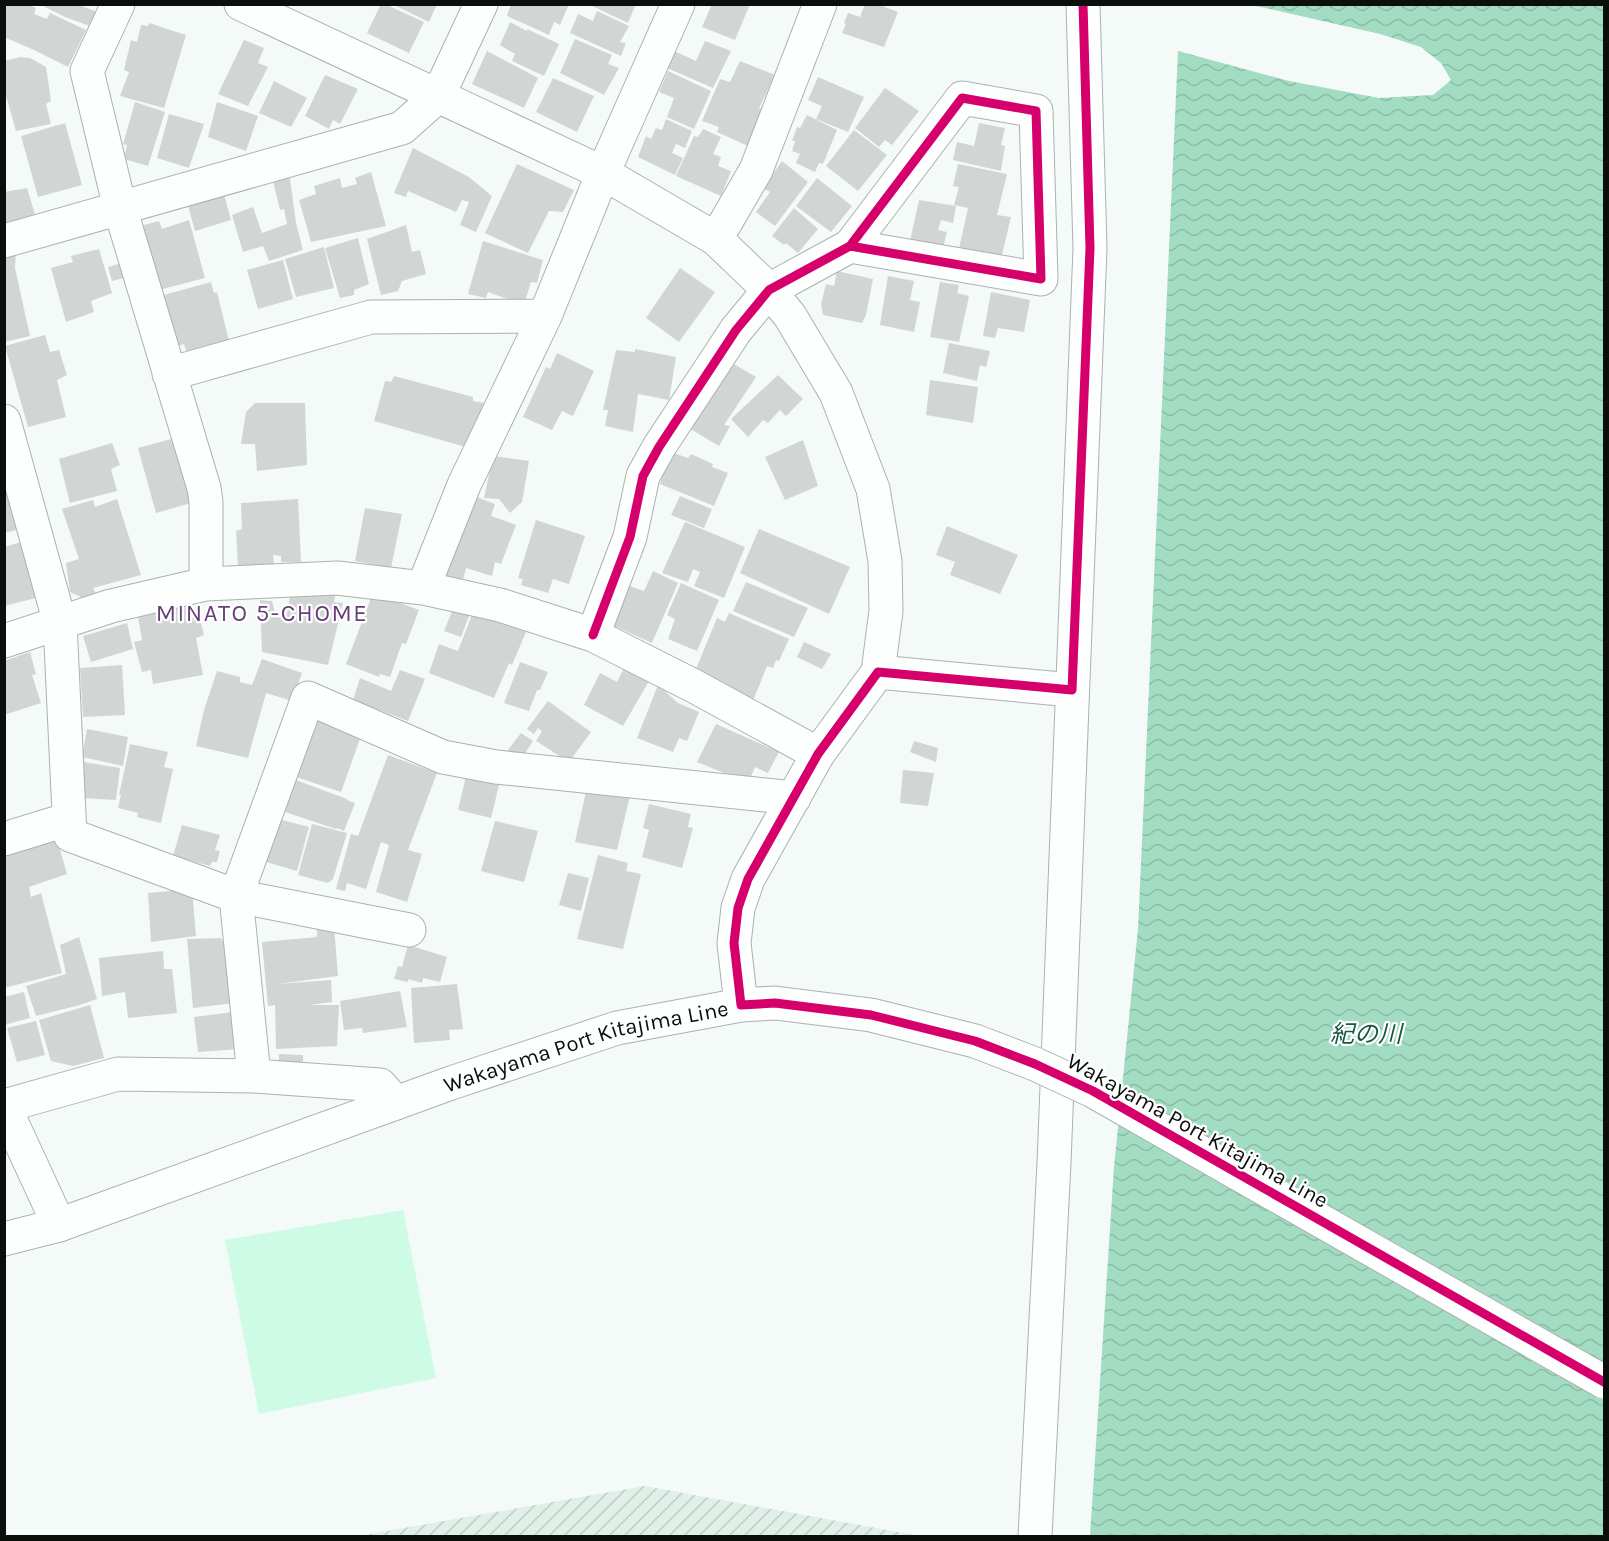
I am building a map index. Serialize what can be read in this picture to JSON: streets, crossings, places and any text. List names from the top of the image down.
{
  "streets": {
    "street": ["Wakayama Port Kitajima Line"]
  },
  "districts": ["MINATO 5-CHOME"],
  "water": ["紀の川"]
}
